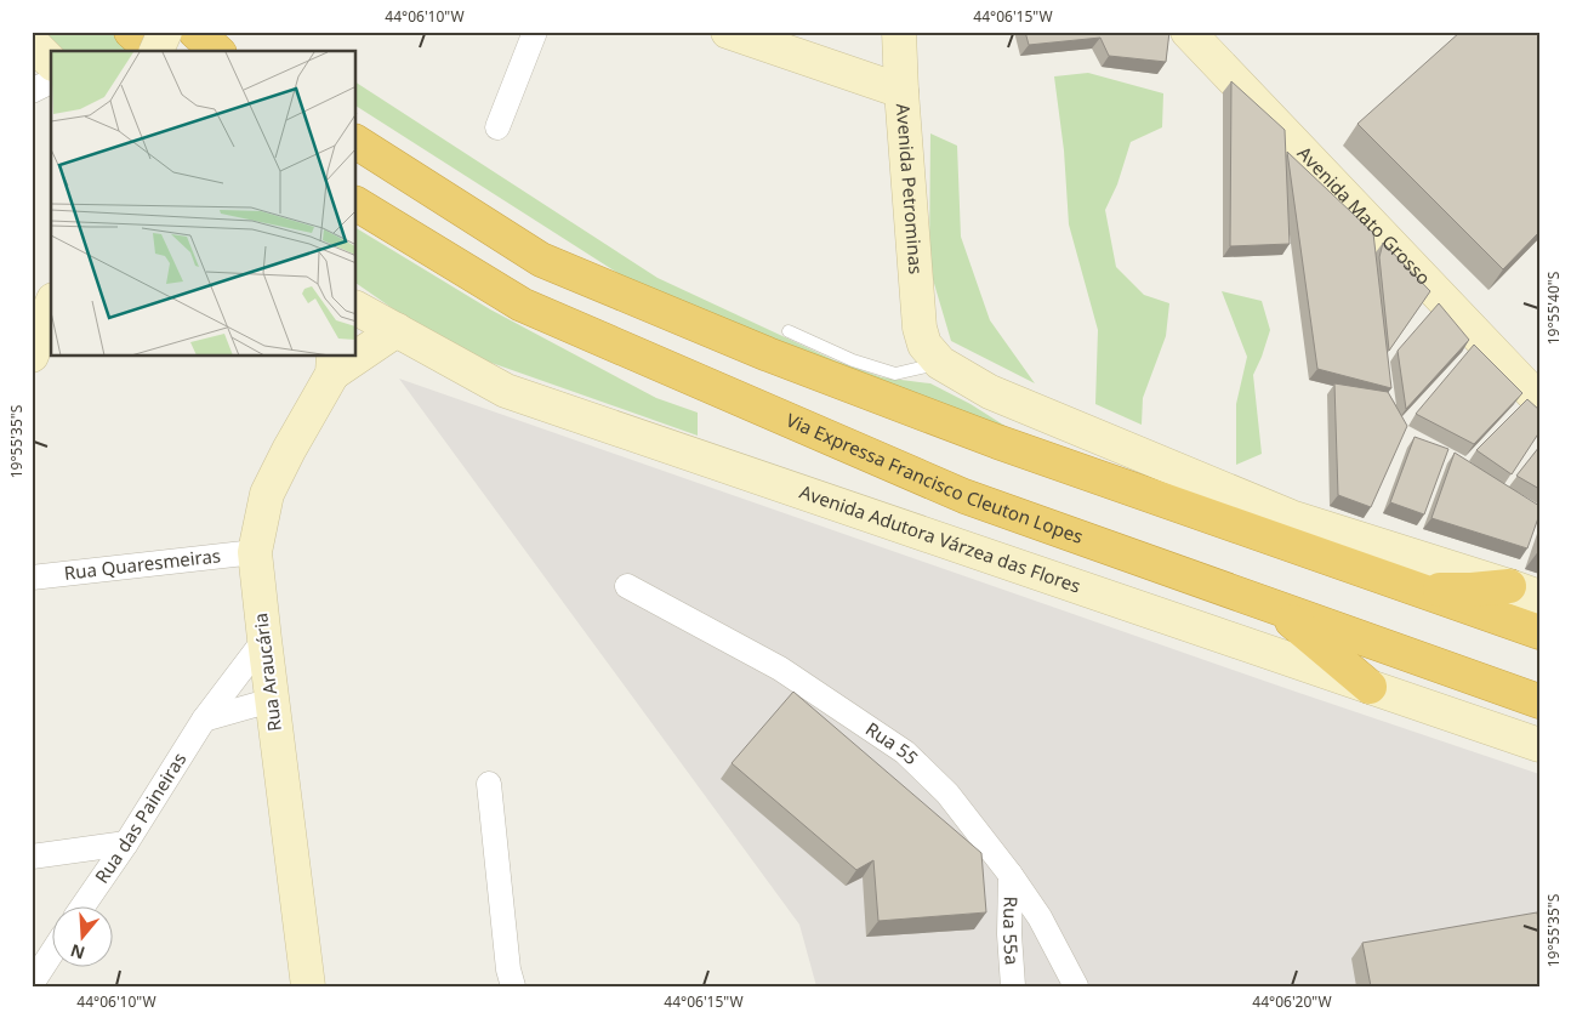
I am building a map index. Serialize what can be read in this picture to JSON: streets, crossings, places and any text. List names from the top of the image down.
{
  "streets": {
    "highway": ["Via Expressa Francisco Cleuton Lopes"],
    "street": [
      "Avenida Petrominas",
      "Avenida Mato Grosso",
      "Avenida Adutora Várzea das Flores",
      "Rua Quaresmeiras",
      "Rua Araucária",
      "Rua 55",
      "Rua das Paineiras",
      "Rua 55a"
    ]
  },
  "crossings": [
    ["Avenida Adutora Várzea das Flores", "Rua Araucária"],
    ["Rua Quaresmeiras", "Rua Araucária"],
    ["Rua Araucária", "Rua das Paineiras"],
    ["Rua 55", "Rua 55a"]
  ],
  "north": "bottom",
  "coordinates": [
    "44°06'10\"W",
    "44°06'15\"W",
    "19°55'40\"S",
    "19°55'35\"S",
    "44°06'20\"W"
  ]
}
